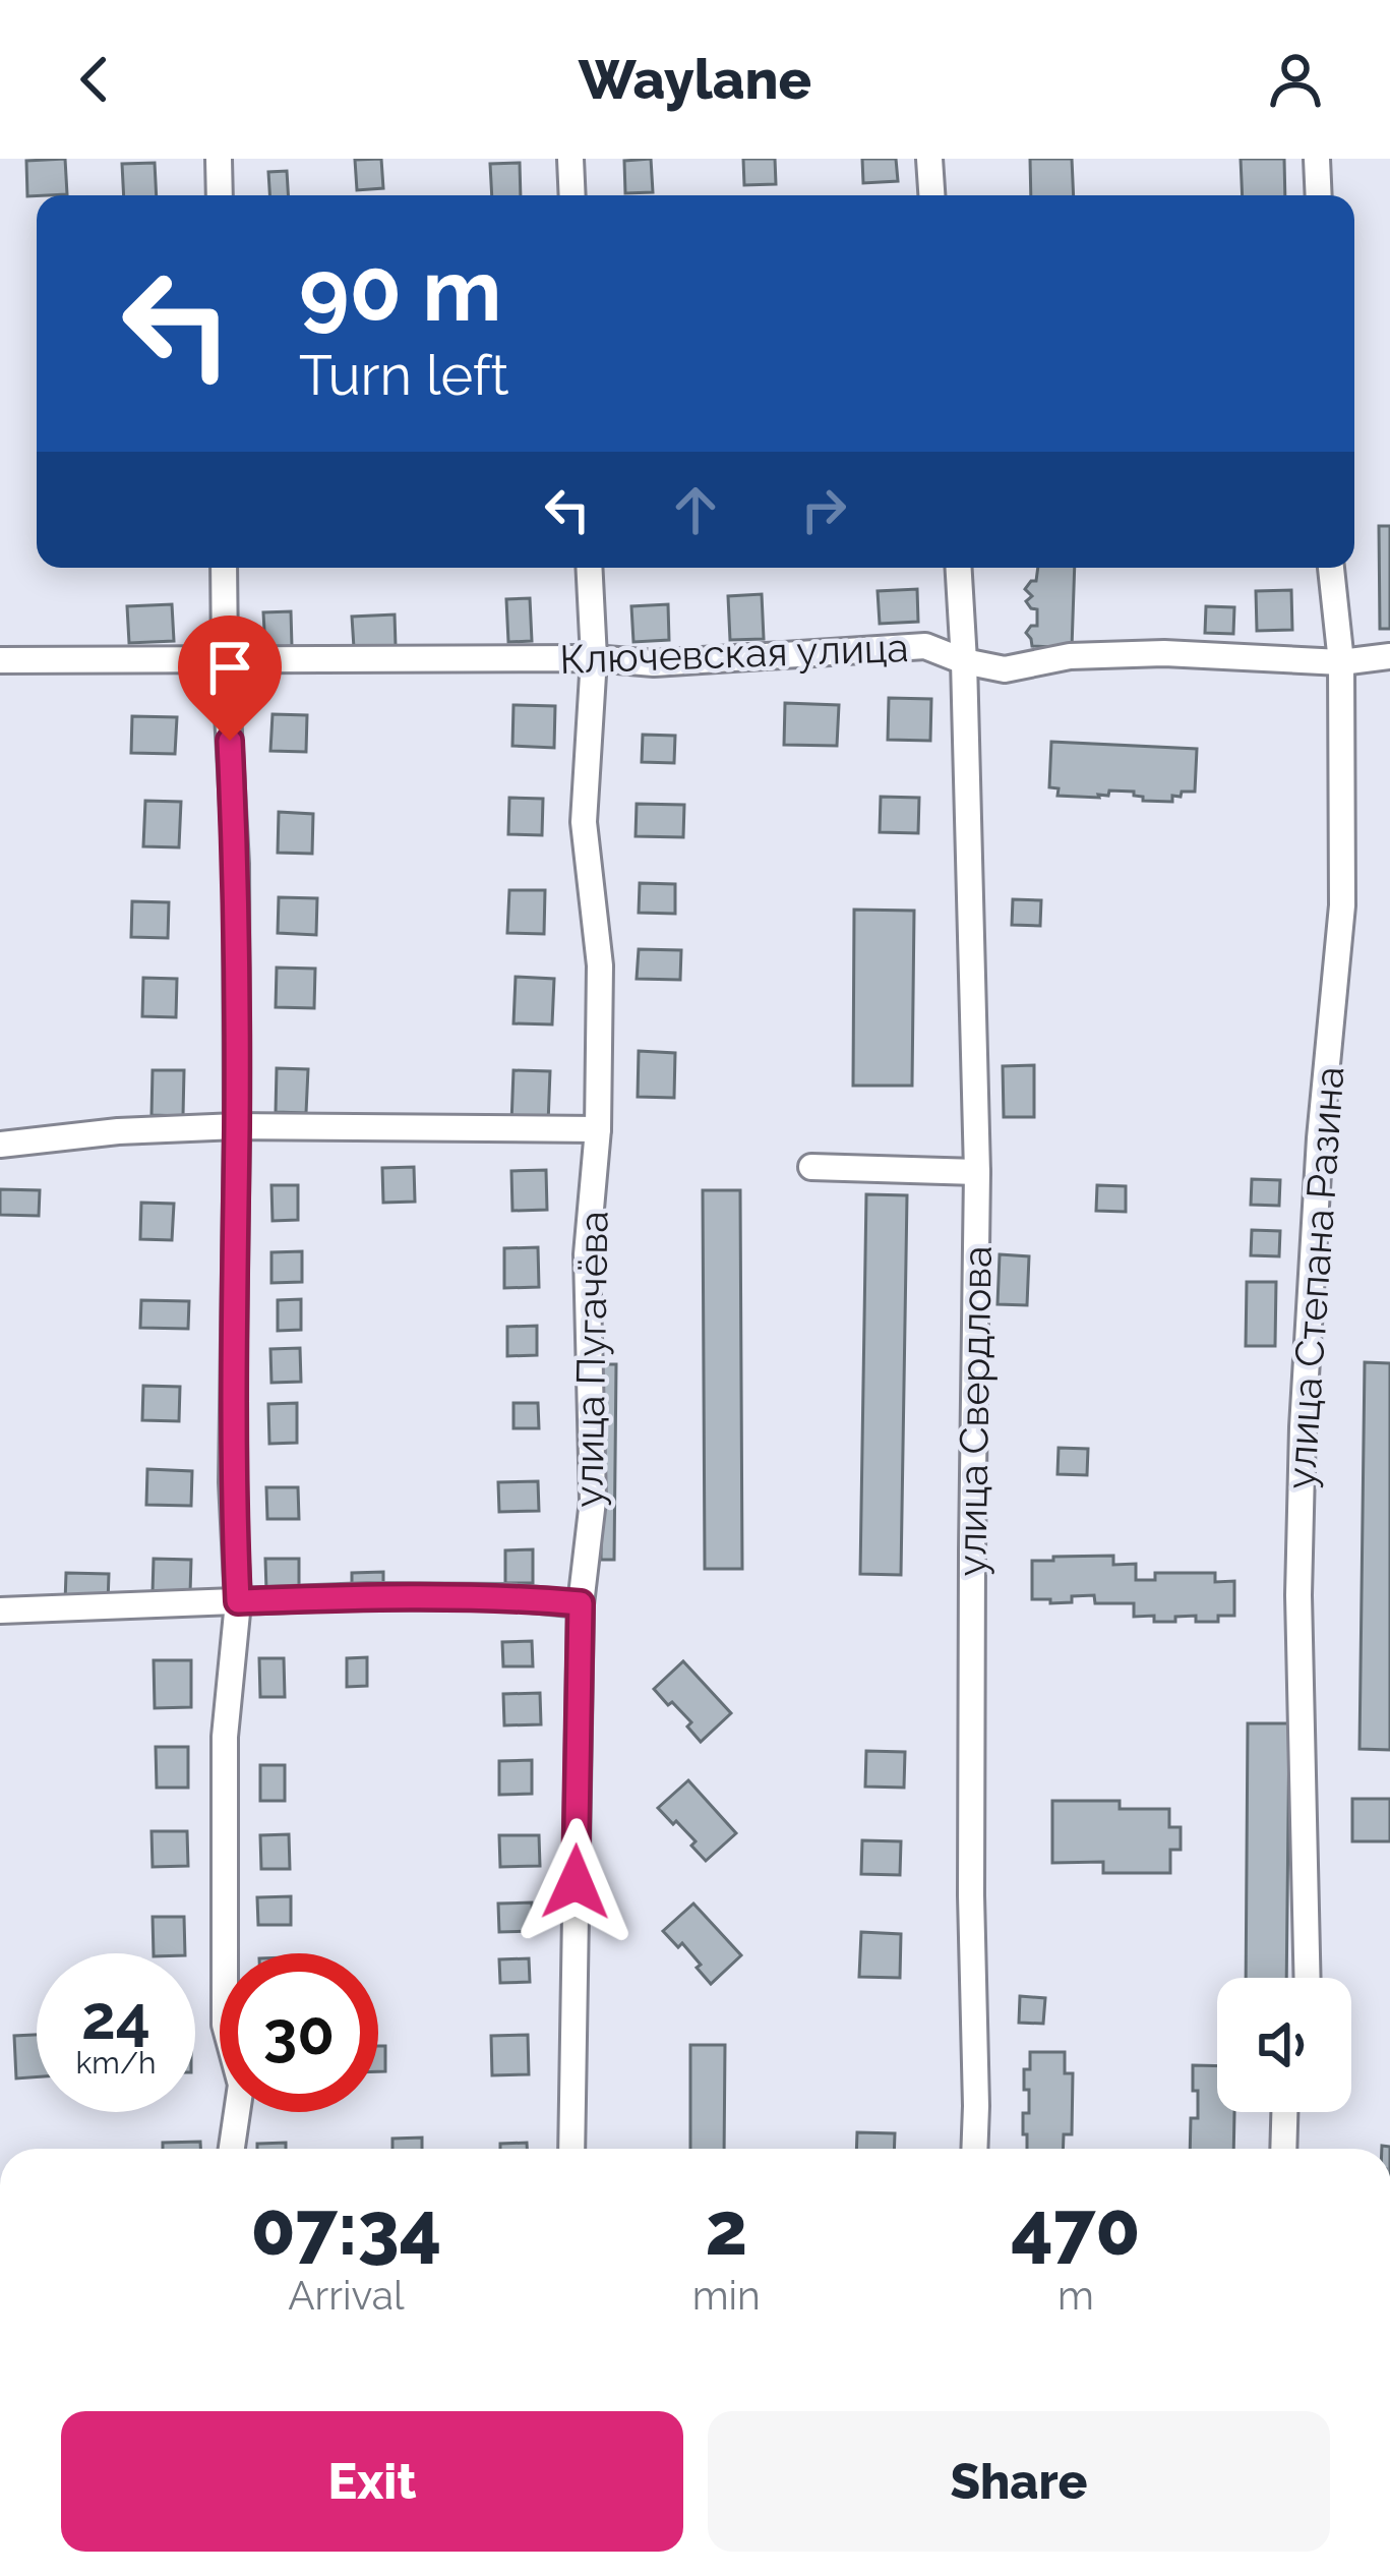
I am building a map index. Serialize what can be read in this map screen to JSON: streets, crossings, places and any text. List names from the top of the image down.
{
  "streets": {
    "street": [
      "Ключевская улица",
      "улица Степана Разина",
      "улица Пугачёва",
      "улица Свердлова"
    ]
  },
  "crossings": [
    ["Ключевская улица", "улица Степана Разина"],
    ["Ключевская улица", "улица Пугачёва"],
    ["Ключевская улица", "улица Свердлова"]
  ],
  "page": {
    "header": "Waylane",
    "turn": ["90 m", "Turn left"],
    "speed": "24 km/h",
    "limit": "30",
    "eta": [
      "07:34",
      "Arrival",
      "2",
      "min",
      "470",
      "m"
    ],
    "buttons": ["Exit", "Share"]
  }
}
